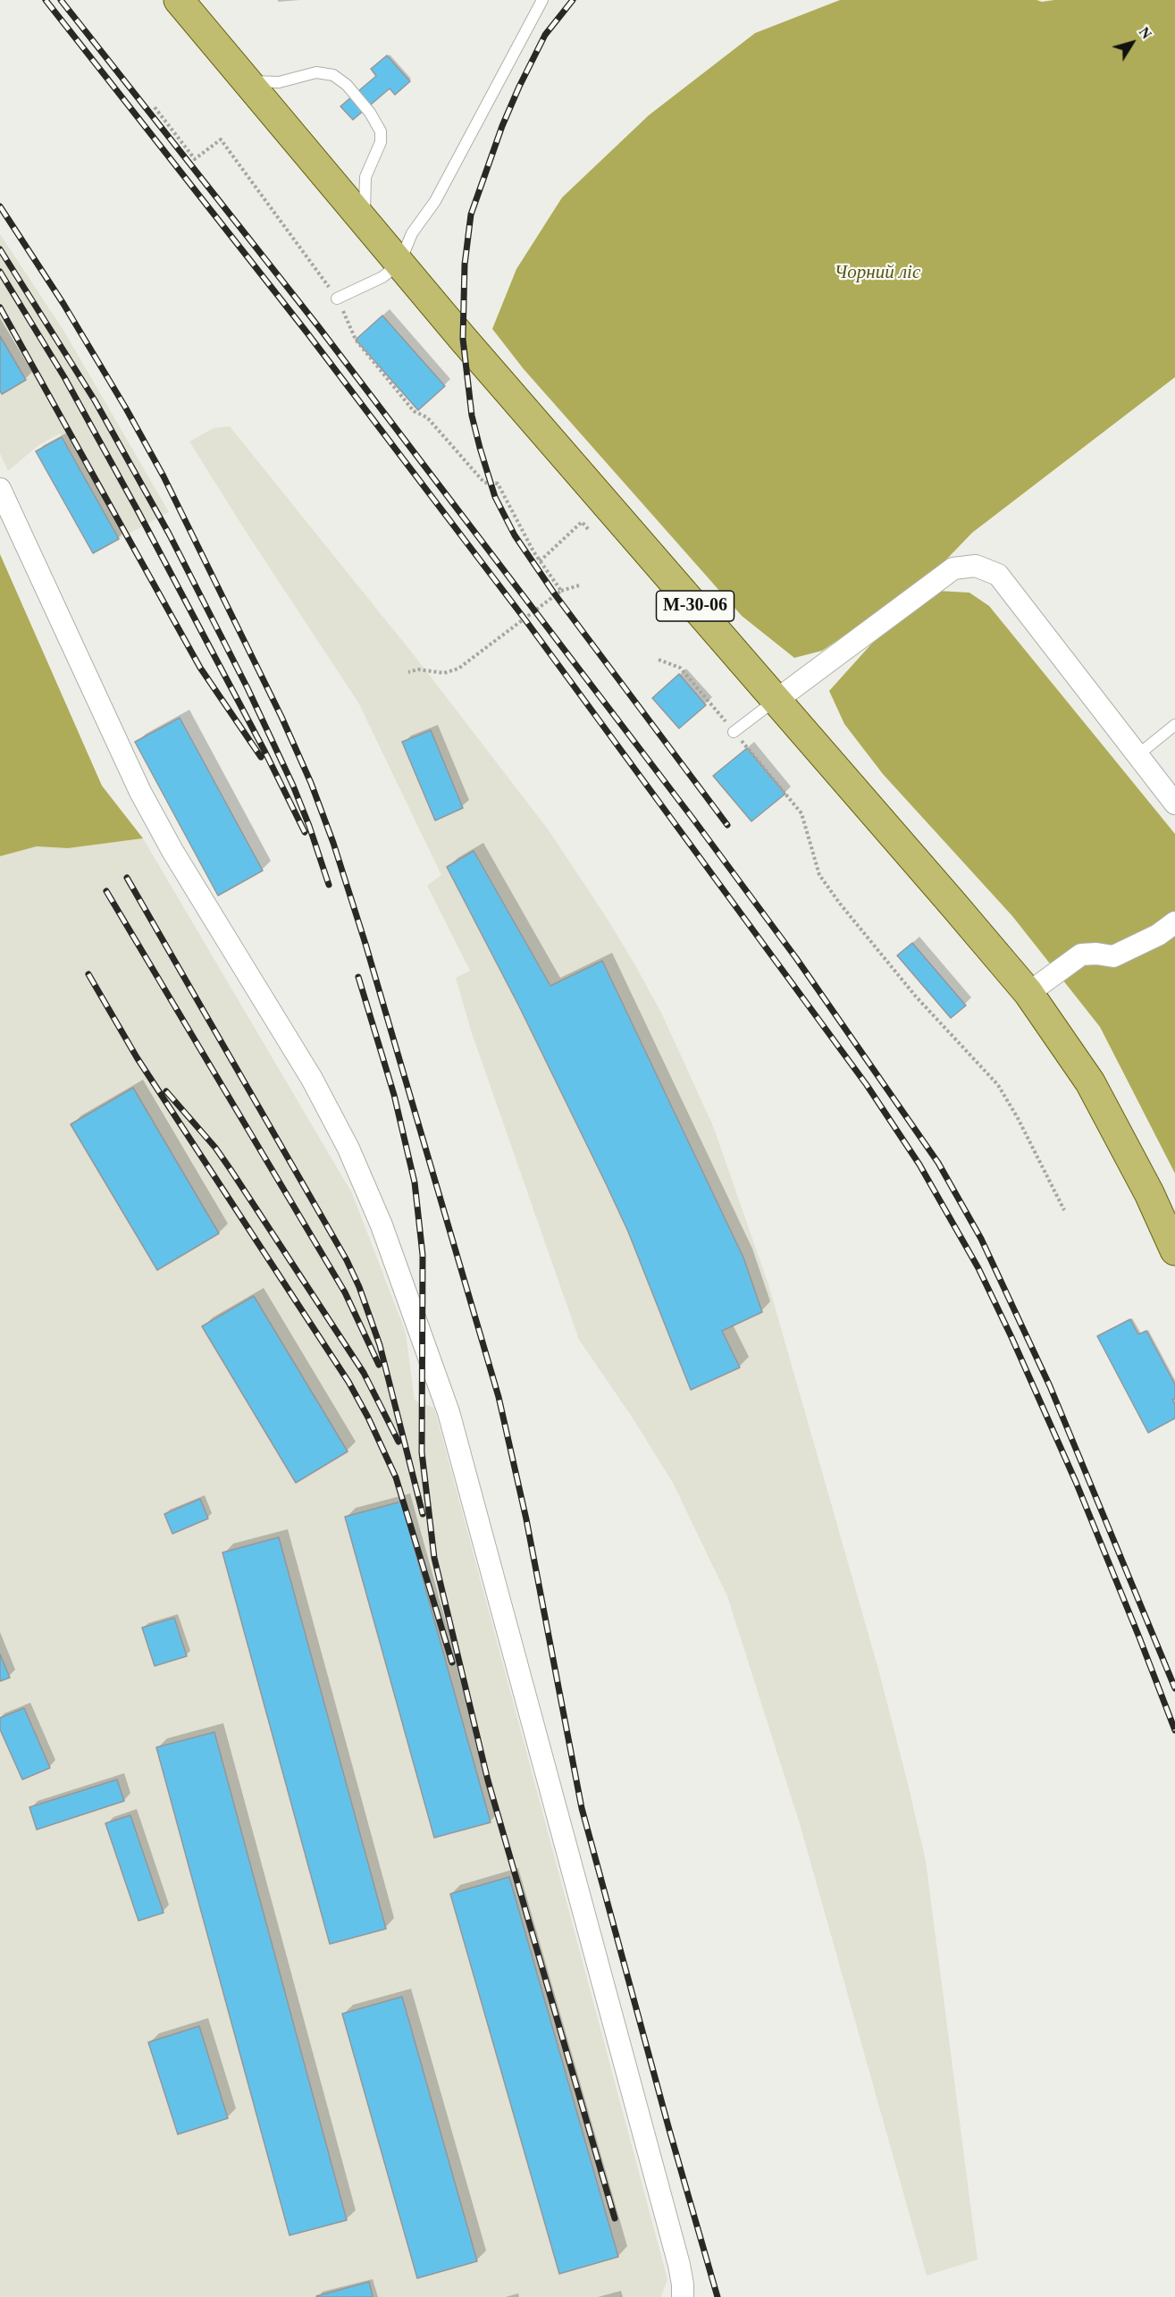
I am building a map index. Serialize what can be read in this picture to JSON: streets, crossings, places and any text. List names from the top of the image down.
{
  "streets": {
    "main road": ["М-30-06"]
  },
  "parks": ["Чорний ліс"],
  "north": "top right"
}
